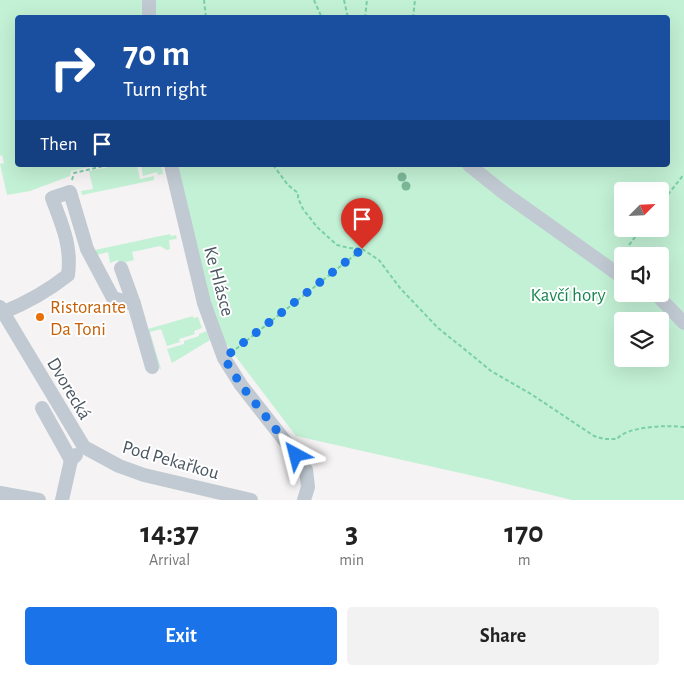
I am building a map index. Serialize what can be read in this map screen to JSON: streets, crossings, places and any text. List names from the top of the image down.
{
  "streets": {
    "street": ["Ke Hlásce", "Dvorecká", "Pod Pekařkou"]
  },
  "crossings": [
    ["Dvorecká", "Pod Pekařkou"]
  ],
  "parks": ["Kavčí hory"],
  "places": ["Ristorante Da Toni"],
  "north": "top right",
  "page": {
    "turn": ["70 m", "Turn right"],
    "then": "Then",
    "eta": [
      "14:37",
      "Arrival",
      "3",
      "min",
      "170",
      "m"
    ],
    "buttons": ["Exit", "Share"]
  }
}
